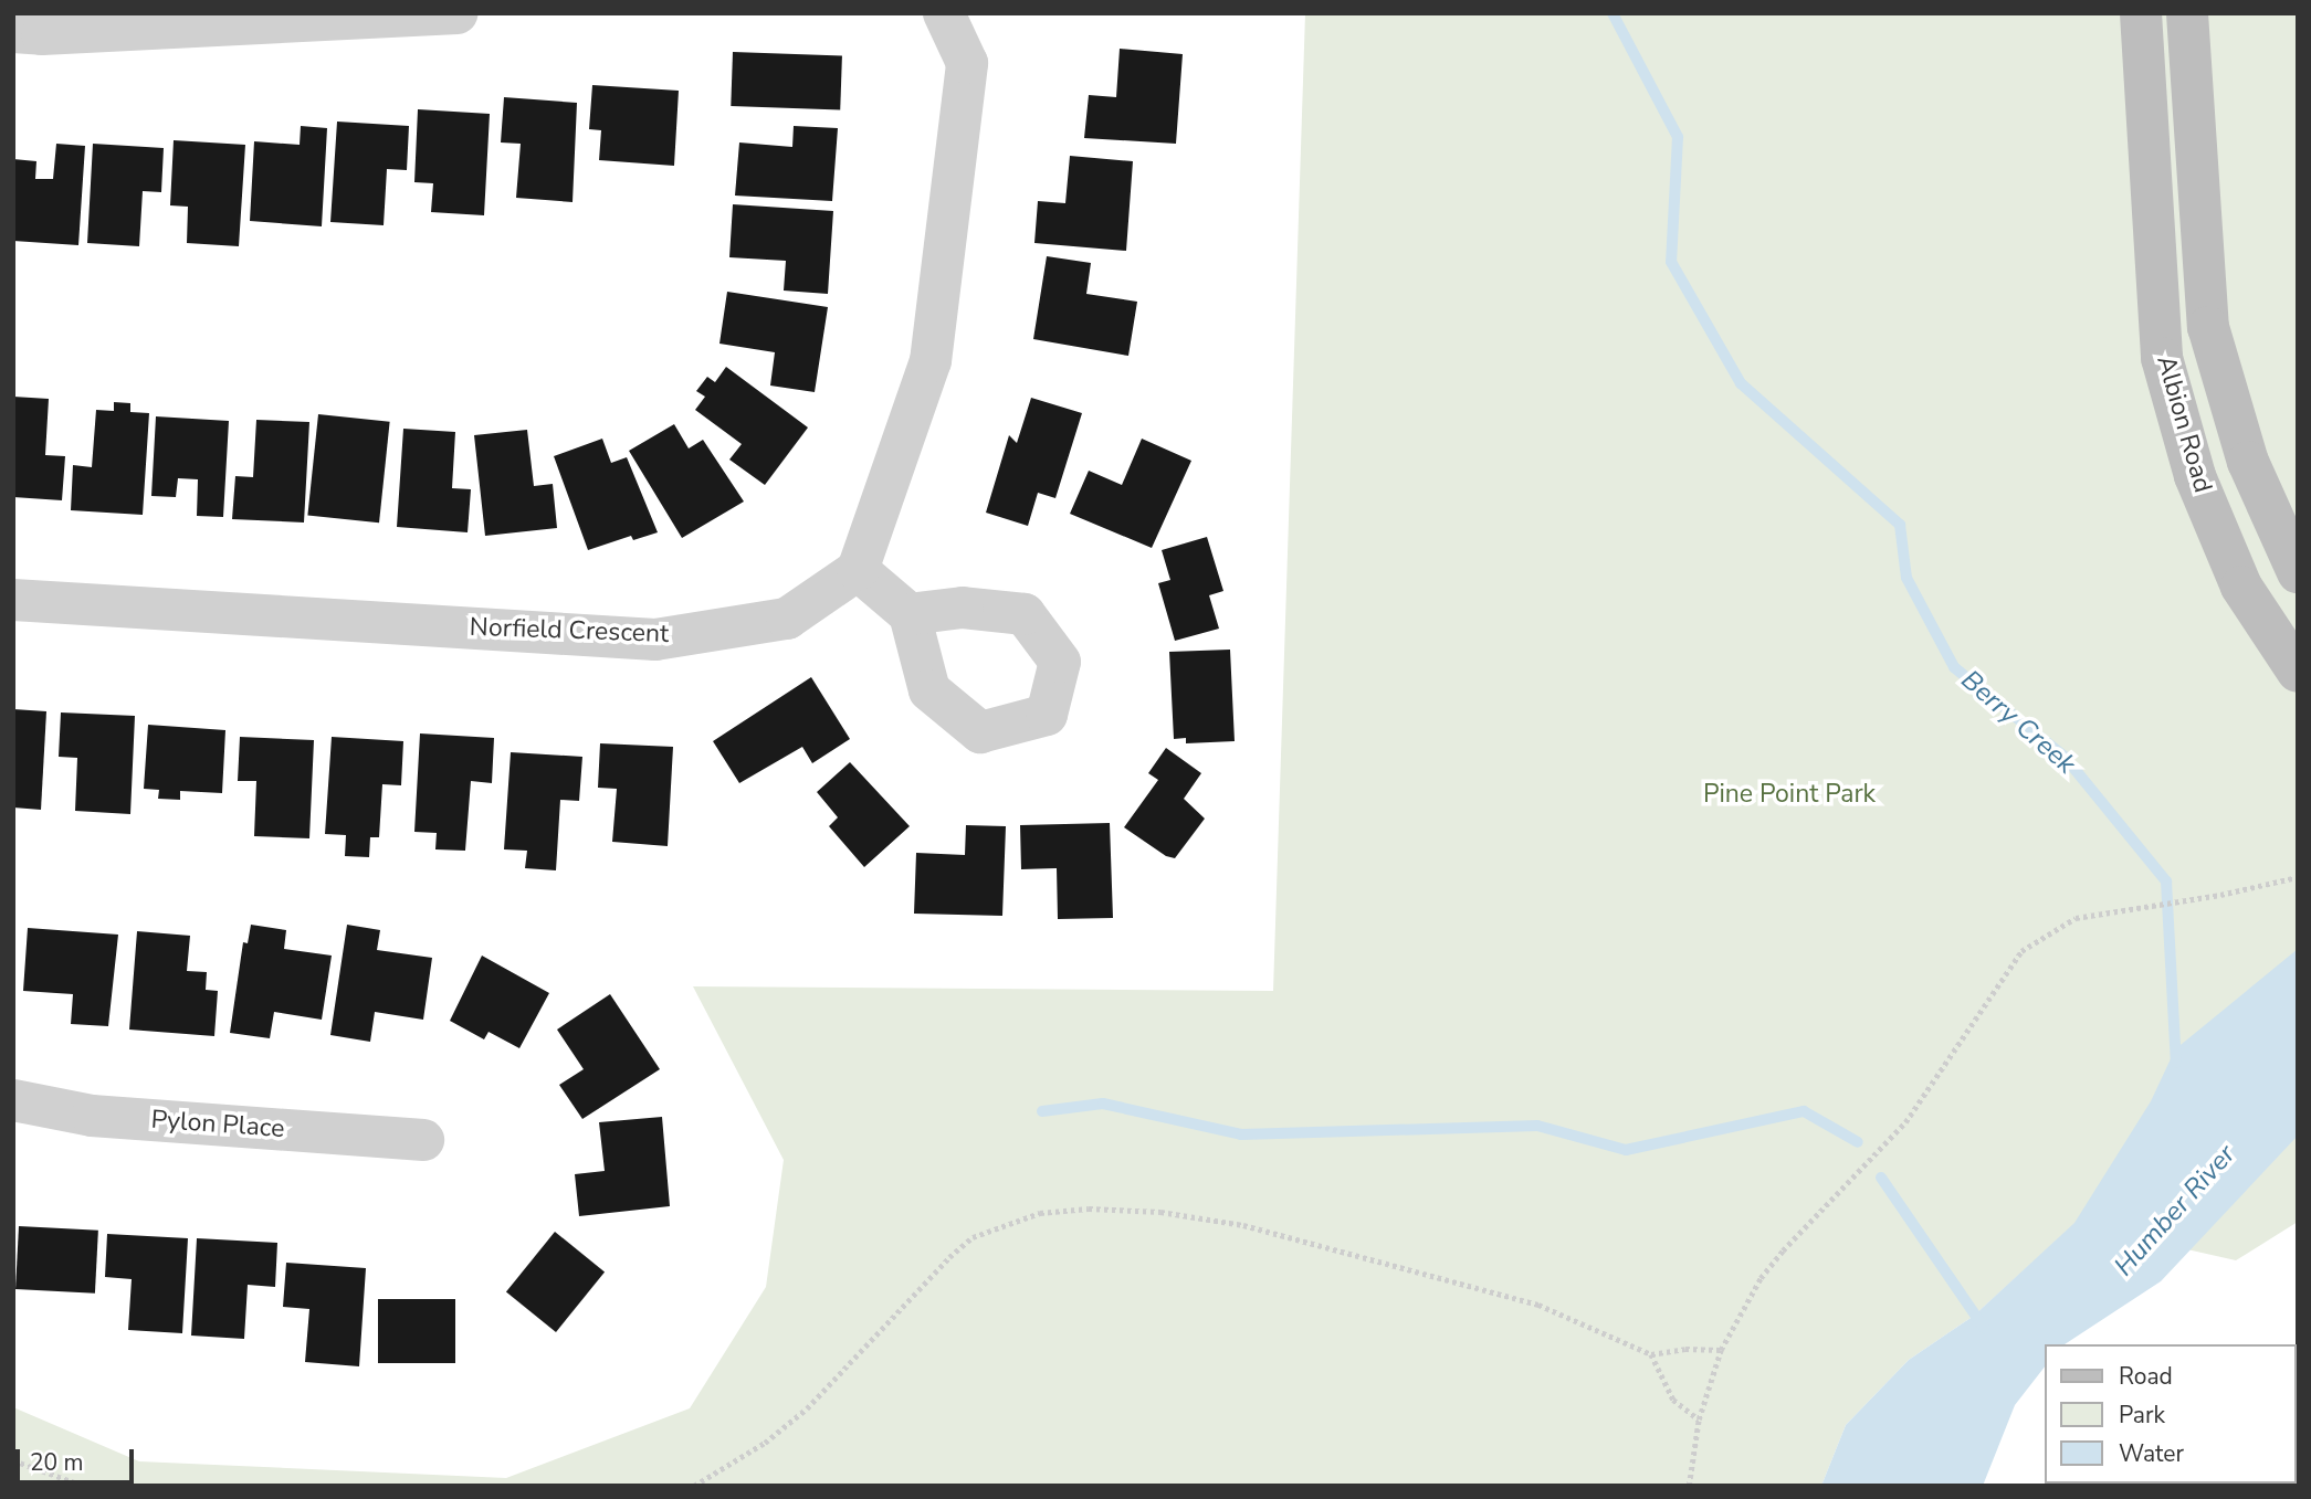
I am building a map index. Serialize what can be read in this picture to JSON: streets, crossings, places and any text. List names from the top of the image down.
{
  "streets": {
    "main road": ["Albion Road"],
    "street": ["Norfield Crescent", "Pylon Place"]
  },
  "water": ["Berry Creek", "Humber River"],
  "parks": ["Pine Point Park"],
  "legend": ["Road", "Park", "Water"],
  "scale_bar": "20 m"
}
